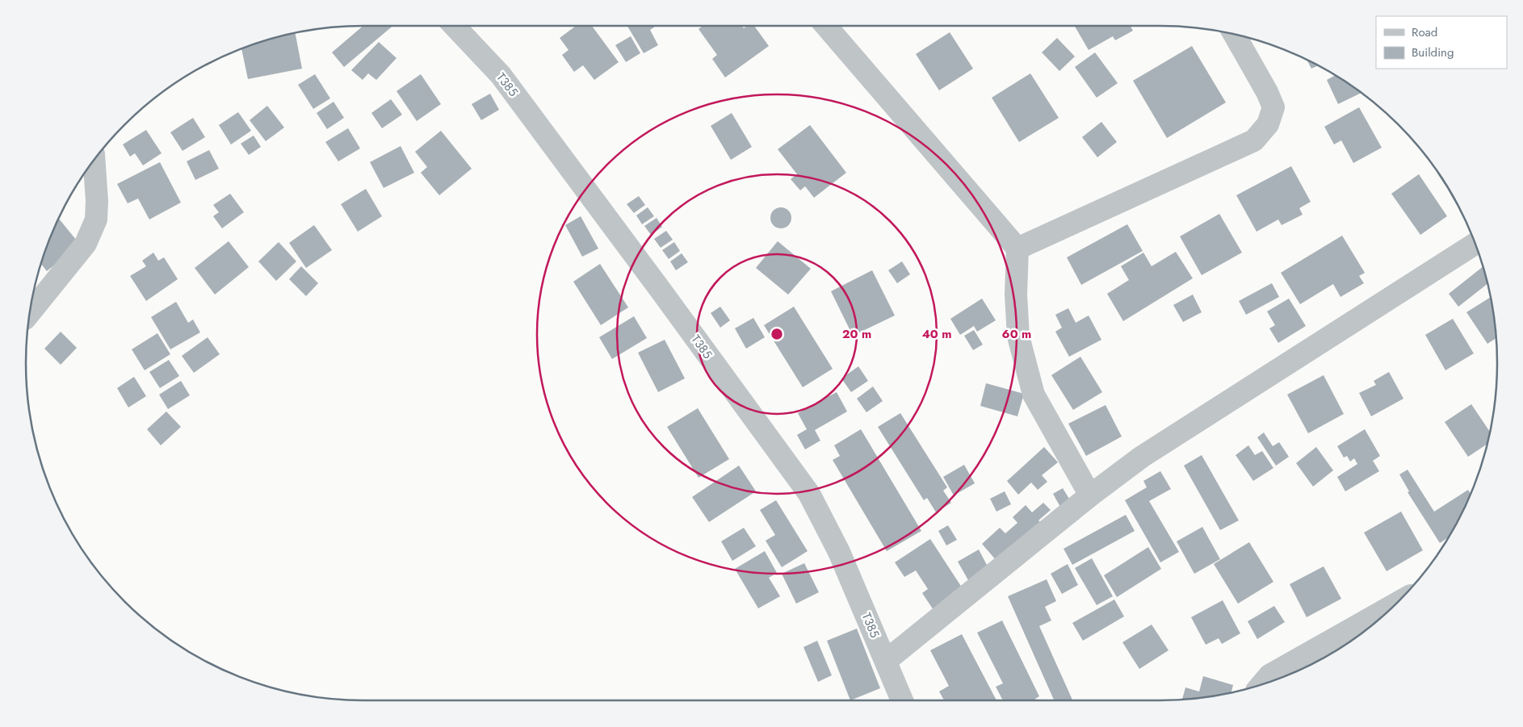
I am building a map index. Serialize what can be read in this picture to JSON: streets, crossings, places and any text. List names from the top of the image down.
{
  "streets": {
    "street": ["T385"]
  },
  "legend": ["Road", "Building"],
  "rings": ["20 m", "40 m", "60 m"]
}
